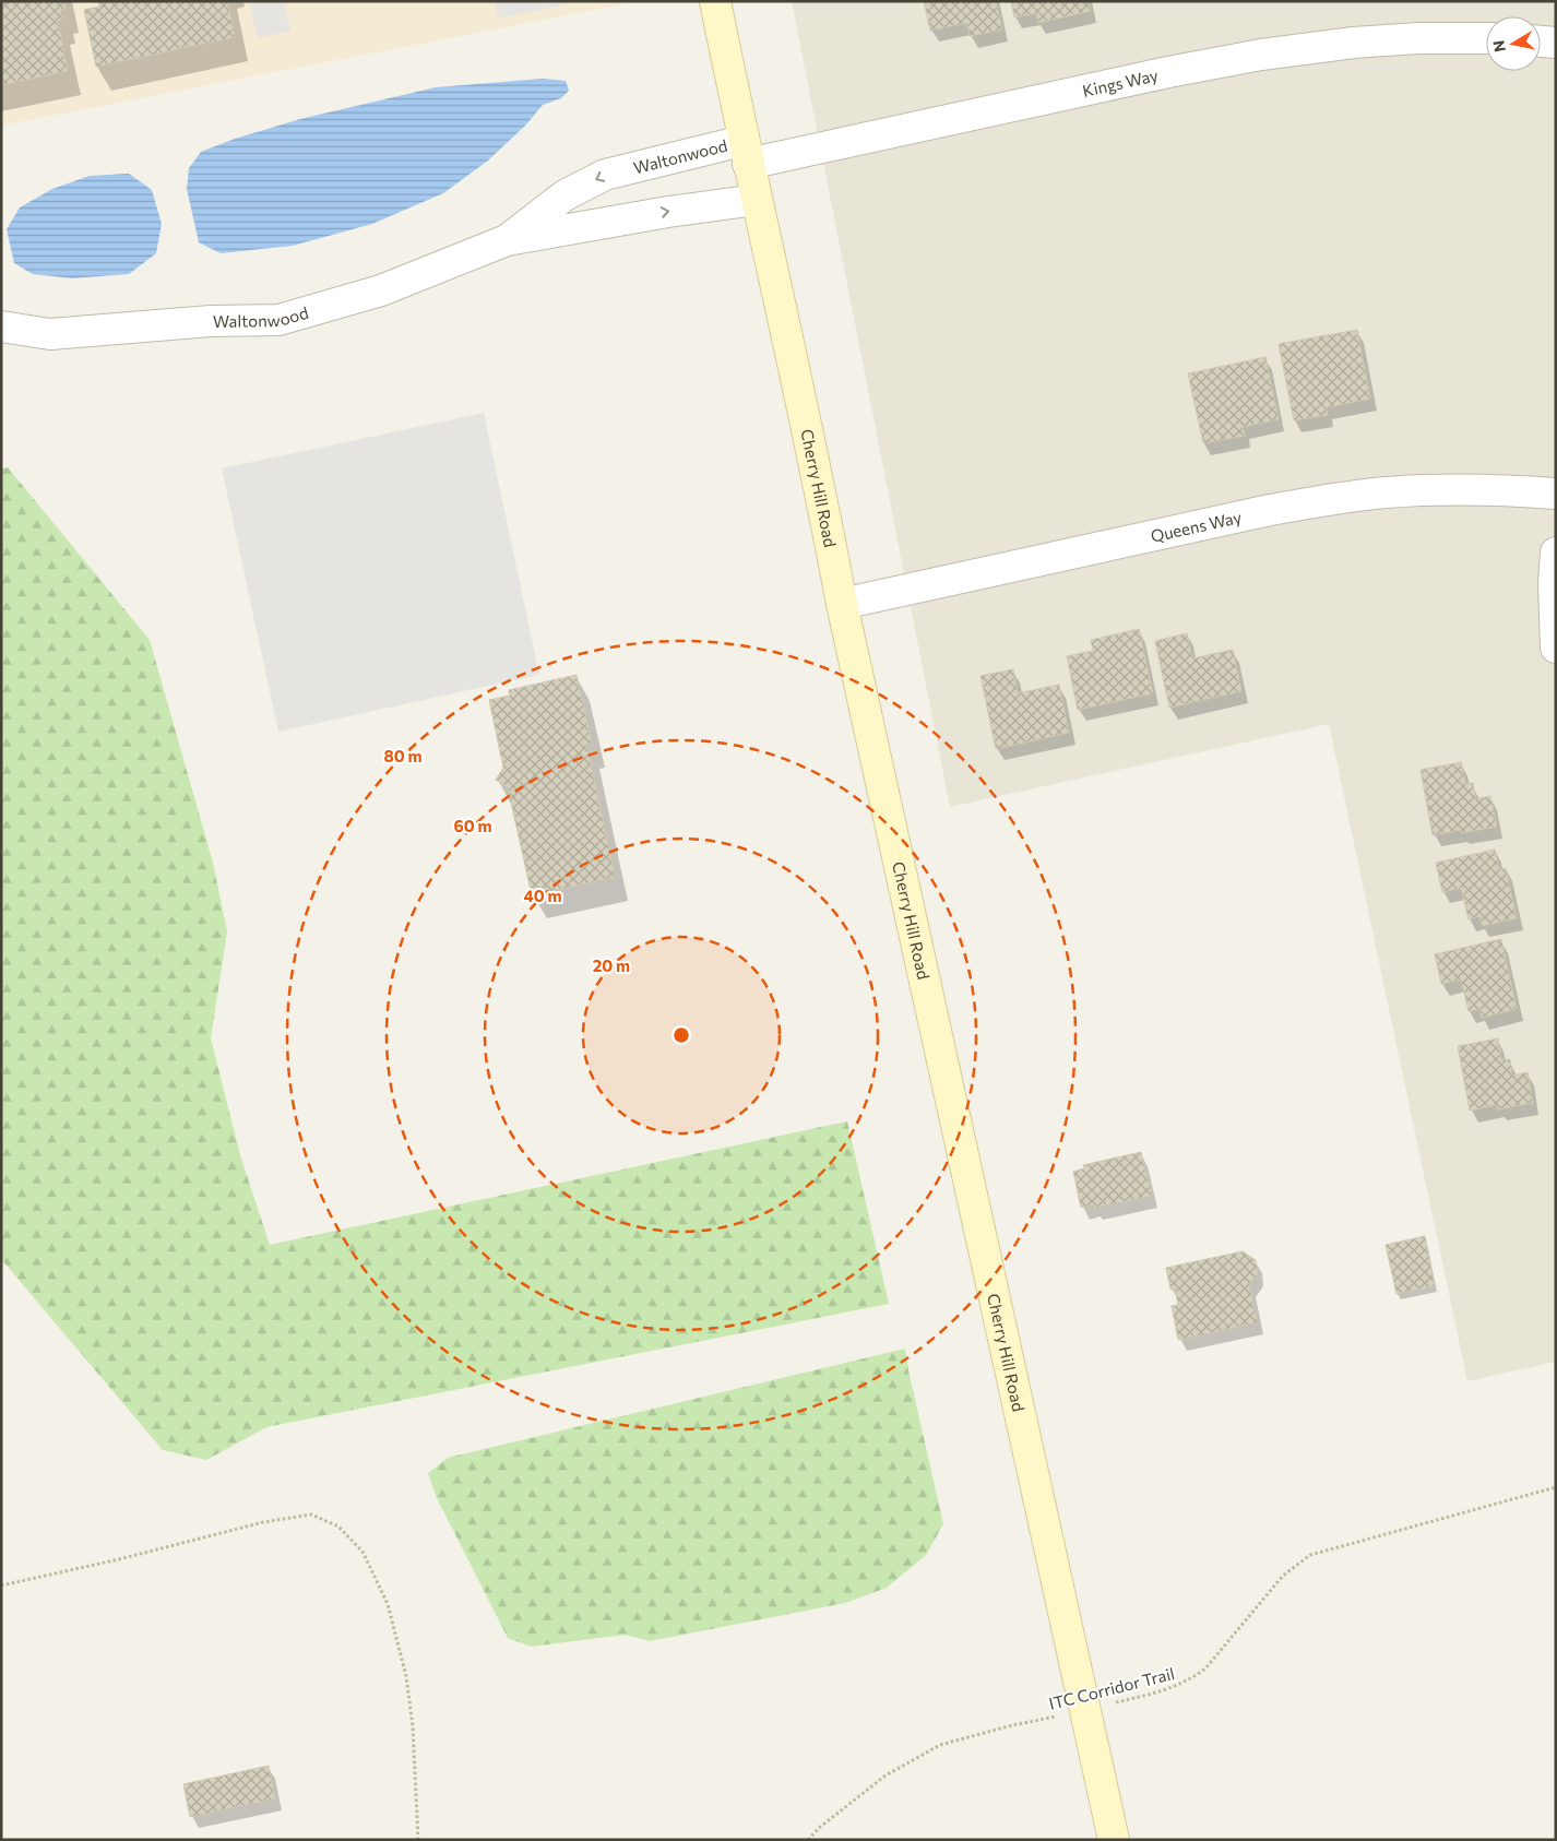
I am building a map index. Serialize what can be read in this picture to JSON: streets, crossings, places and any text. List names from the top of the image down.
{
  "streets": {
    "main road": ["Cherry Hill Road"],
    "street": ["Kings Way", "Waltonwood", "Queens Way"],
    "path": ["ITC Corridor Trail"]
  },
  "crossings": [
    ["Kings Way", "Waltonwood"],
    ["Kings Way", "Cherry Hill Road"],
    ["Waltonwood", "Cherry Hill Road"],
    ["Cherry Hill Road", "Queens Way"],
    ["Cherry Hill Road", "ITC Corridor Trail"]
  ],
  "north": "left",
  "rings": [
    "80 m",
    "60 m",
    "40 m",
    "20 m"
  ]
}
